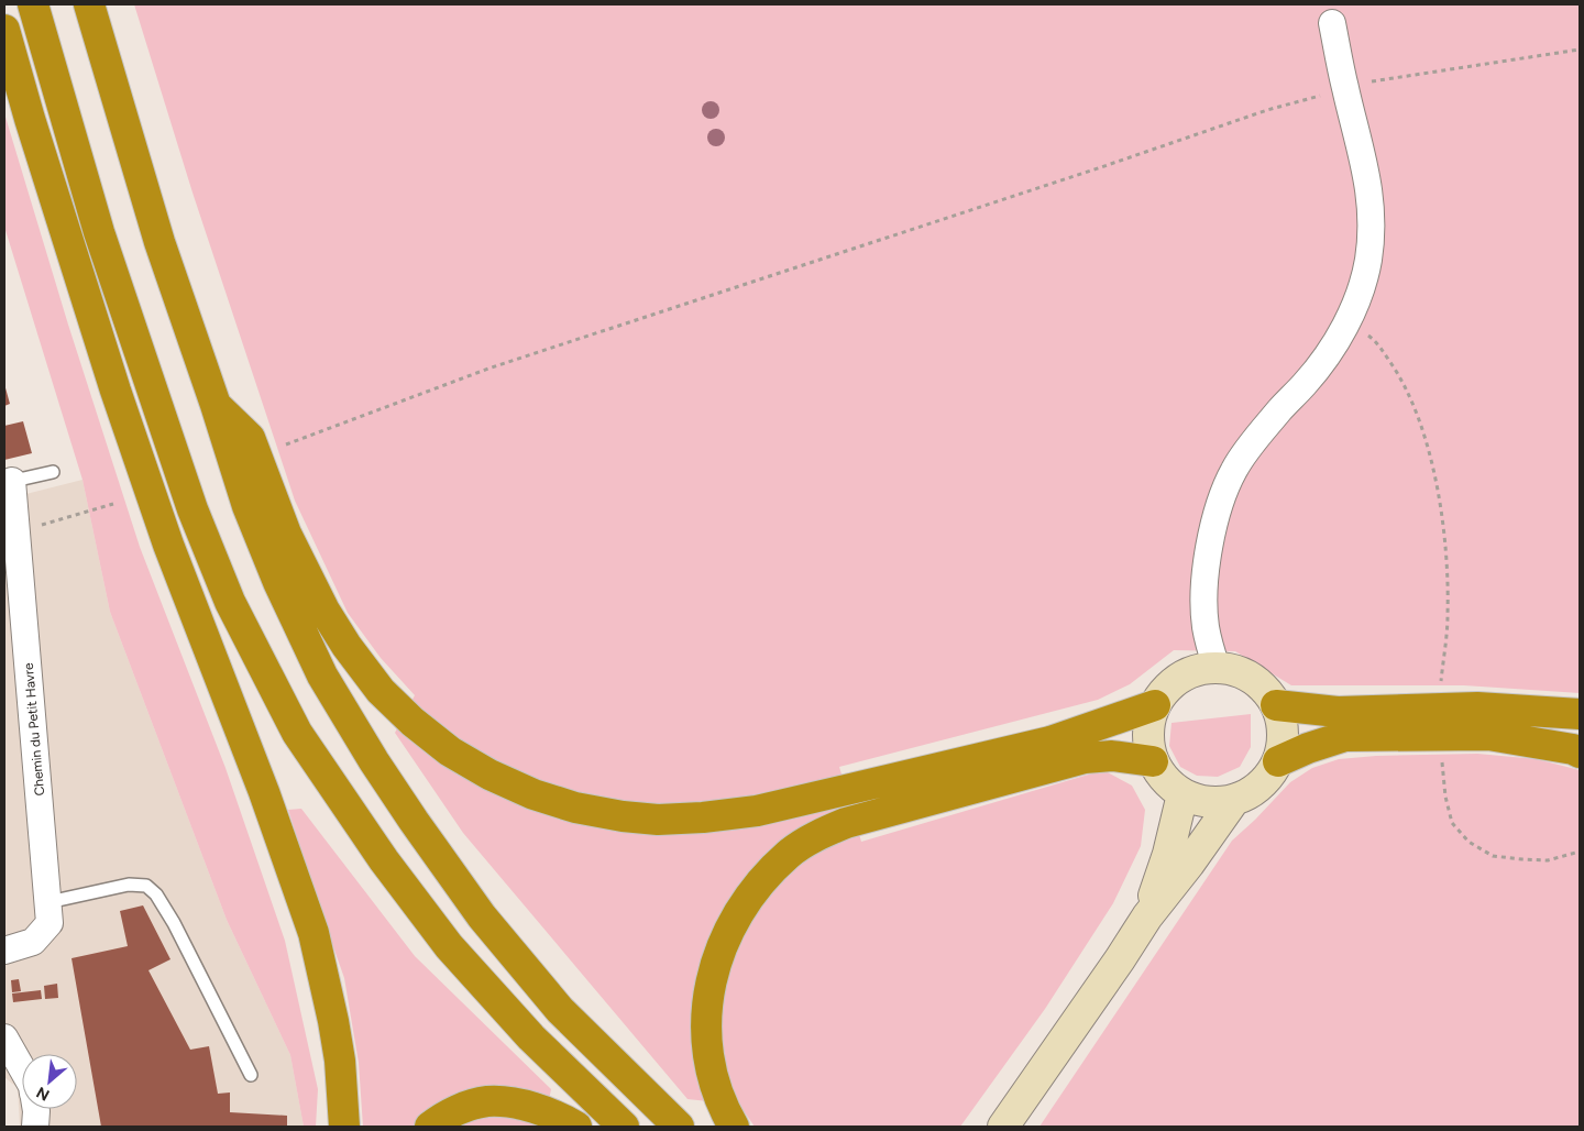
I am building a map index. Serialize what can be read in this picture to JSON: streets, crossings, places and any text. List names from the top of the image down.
{
  "streets": {
    "street": ["Chemin du Petit Havre"]
  },
  "north": "bottom left"
}
